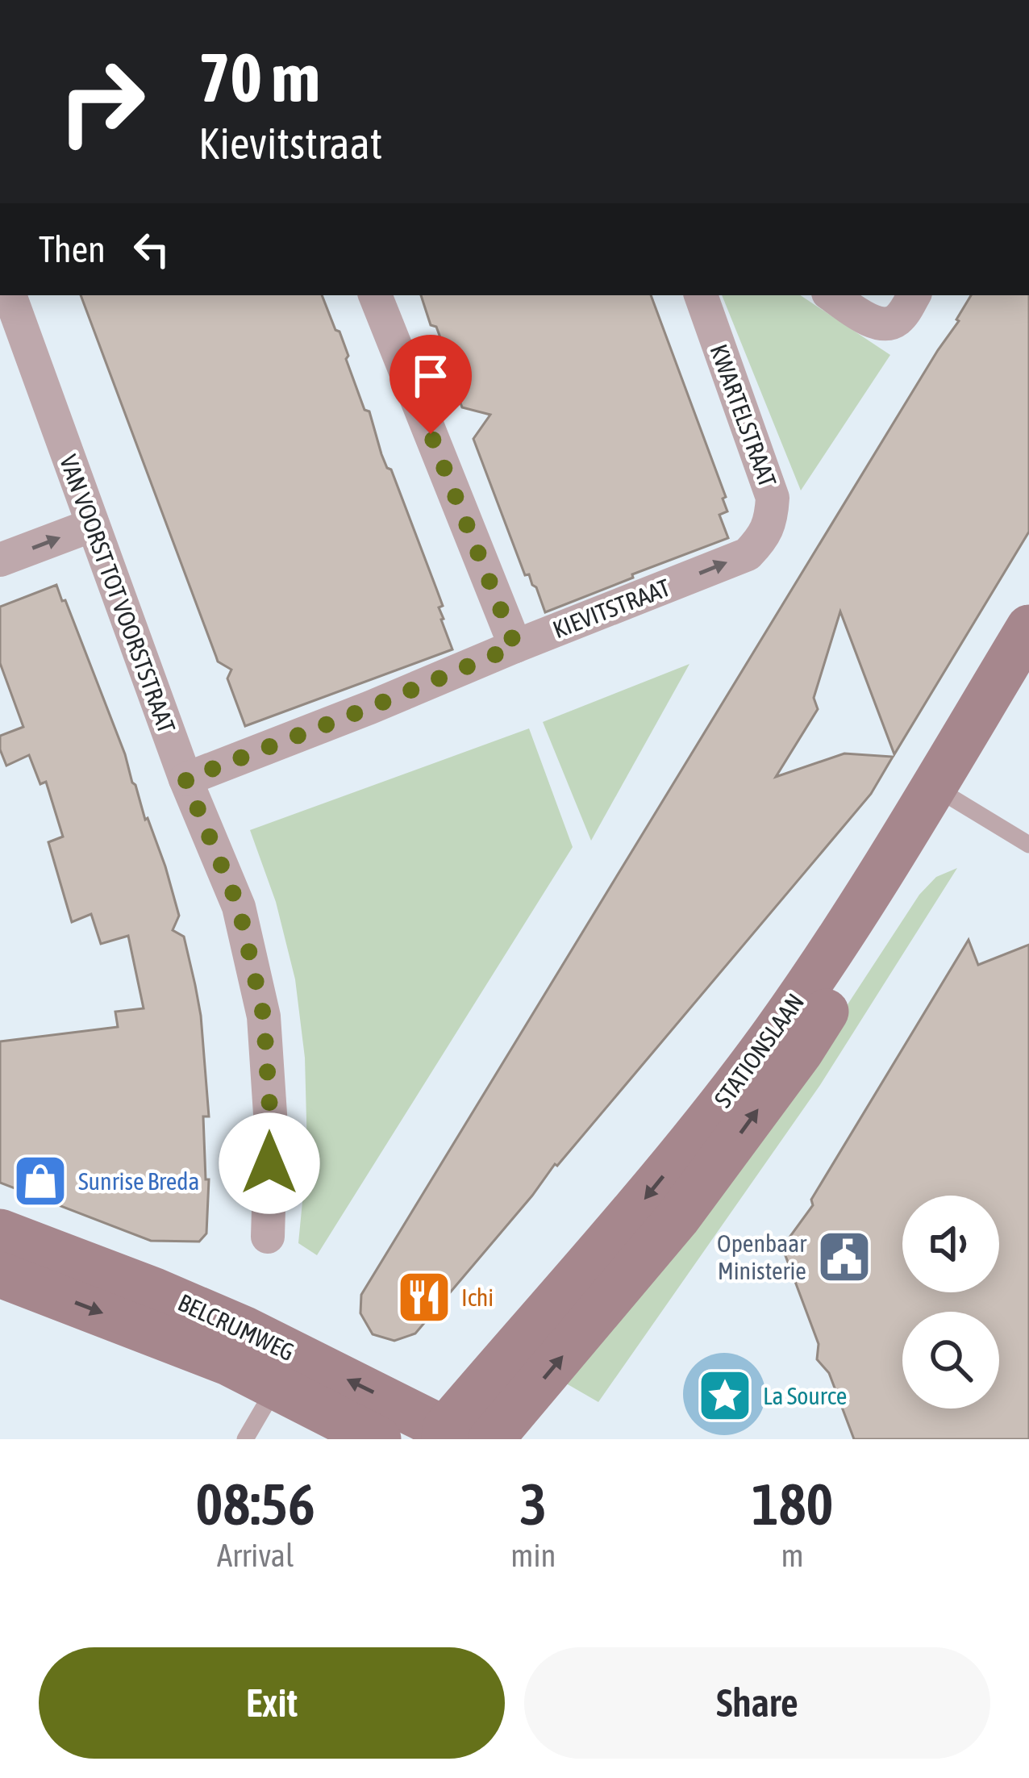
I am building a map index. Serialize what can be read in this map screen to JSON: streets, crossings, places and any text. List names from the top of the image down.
{
  "streets": {
    "main road": ["STATIONSLAAN", "BELCRUMWEG"],
    "street": ["KWARTELSTRAAT", "VAN VOORST TOT VOORSTSTRAAT", "KIEVITSTRAAT"]
  },
  "crossings": [
    ["KWARTELSTRAAT", "KIEVITSTRAAT"],
    ["VAN VOORST TOT VOORSTSTRAAT", "KIEVITSTRAAT"],
    ["STATIONSLAAN", "BELCRUMWEG"]
  ],
  "one_way": ["KIEVITSTRAAT"],
  "places": {
    "shop": ["Sunrise Breda"],
    "public building": ["Openbaar Ministerie"],
    "restaurant": ["Ichi"],
    "place": ["La Source"]
  },
  "page": {
    "turn": ["70 m", "Kievitstraat"],
    "then": "Then",
    "eta": [
      "08:56",
      "Arrival",
      "3",
      "min",
      "180",
      "m"
    ],
    "buttons": ["Exit", "Share"]
  }
}
